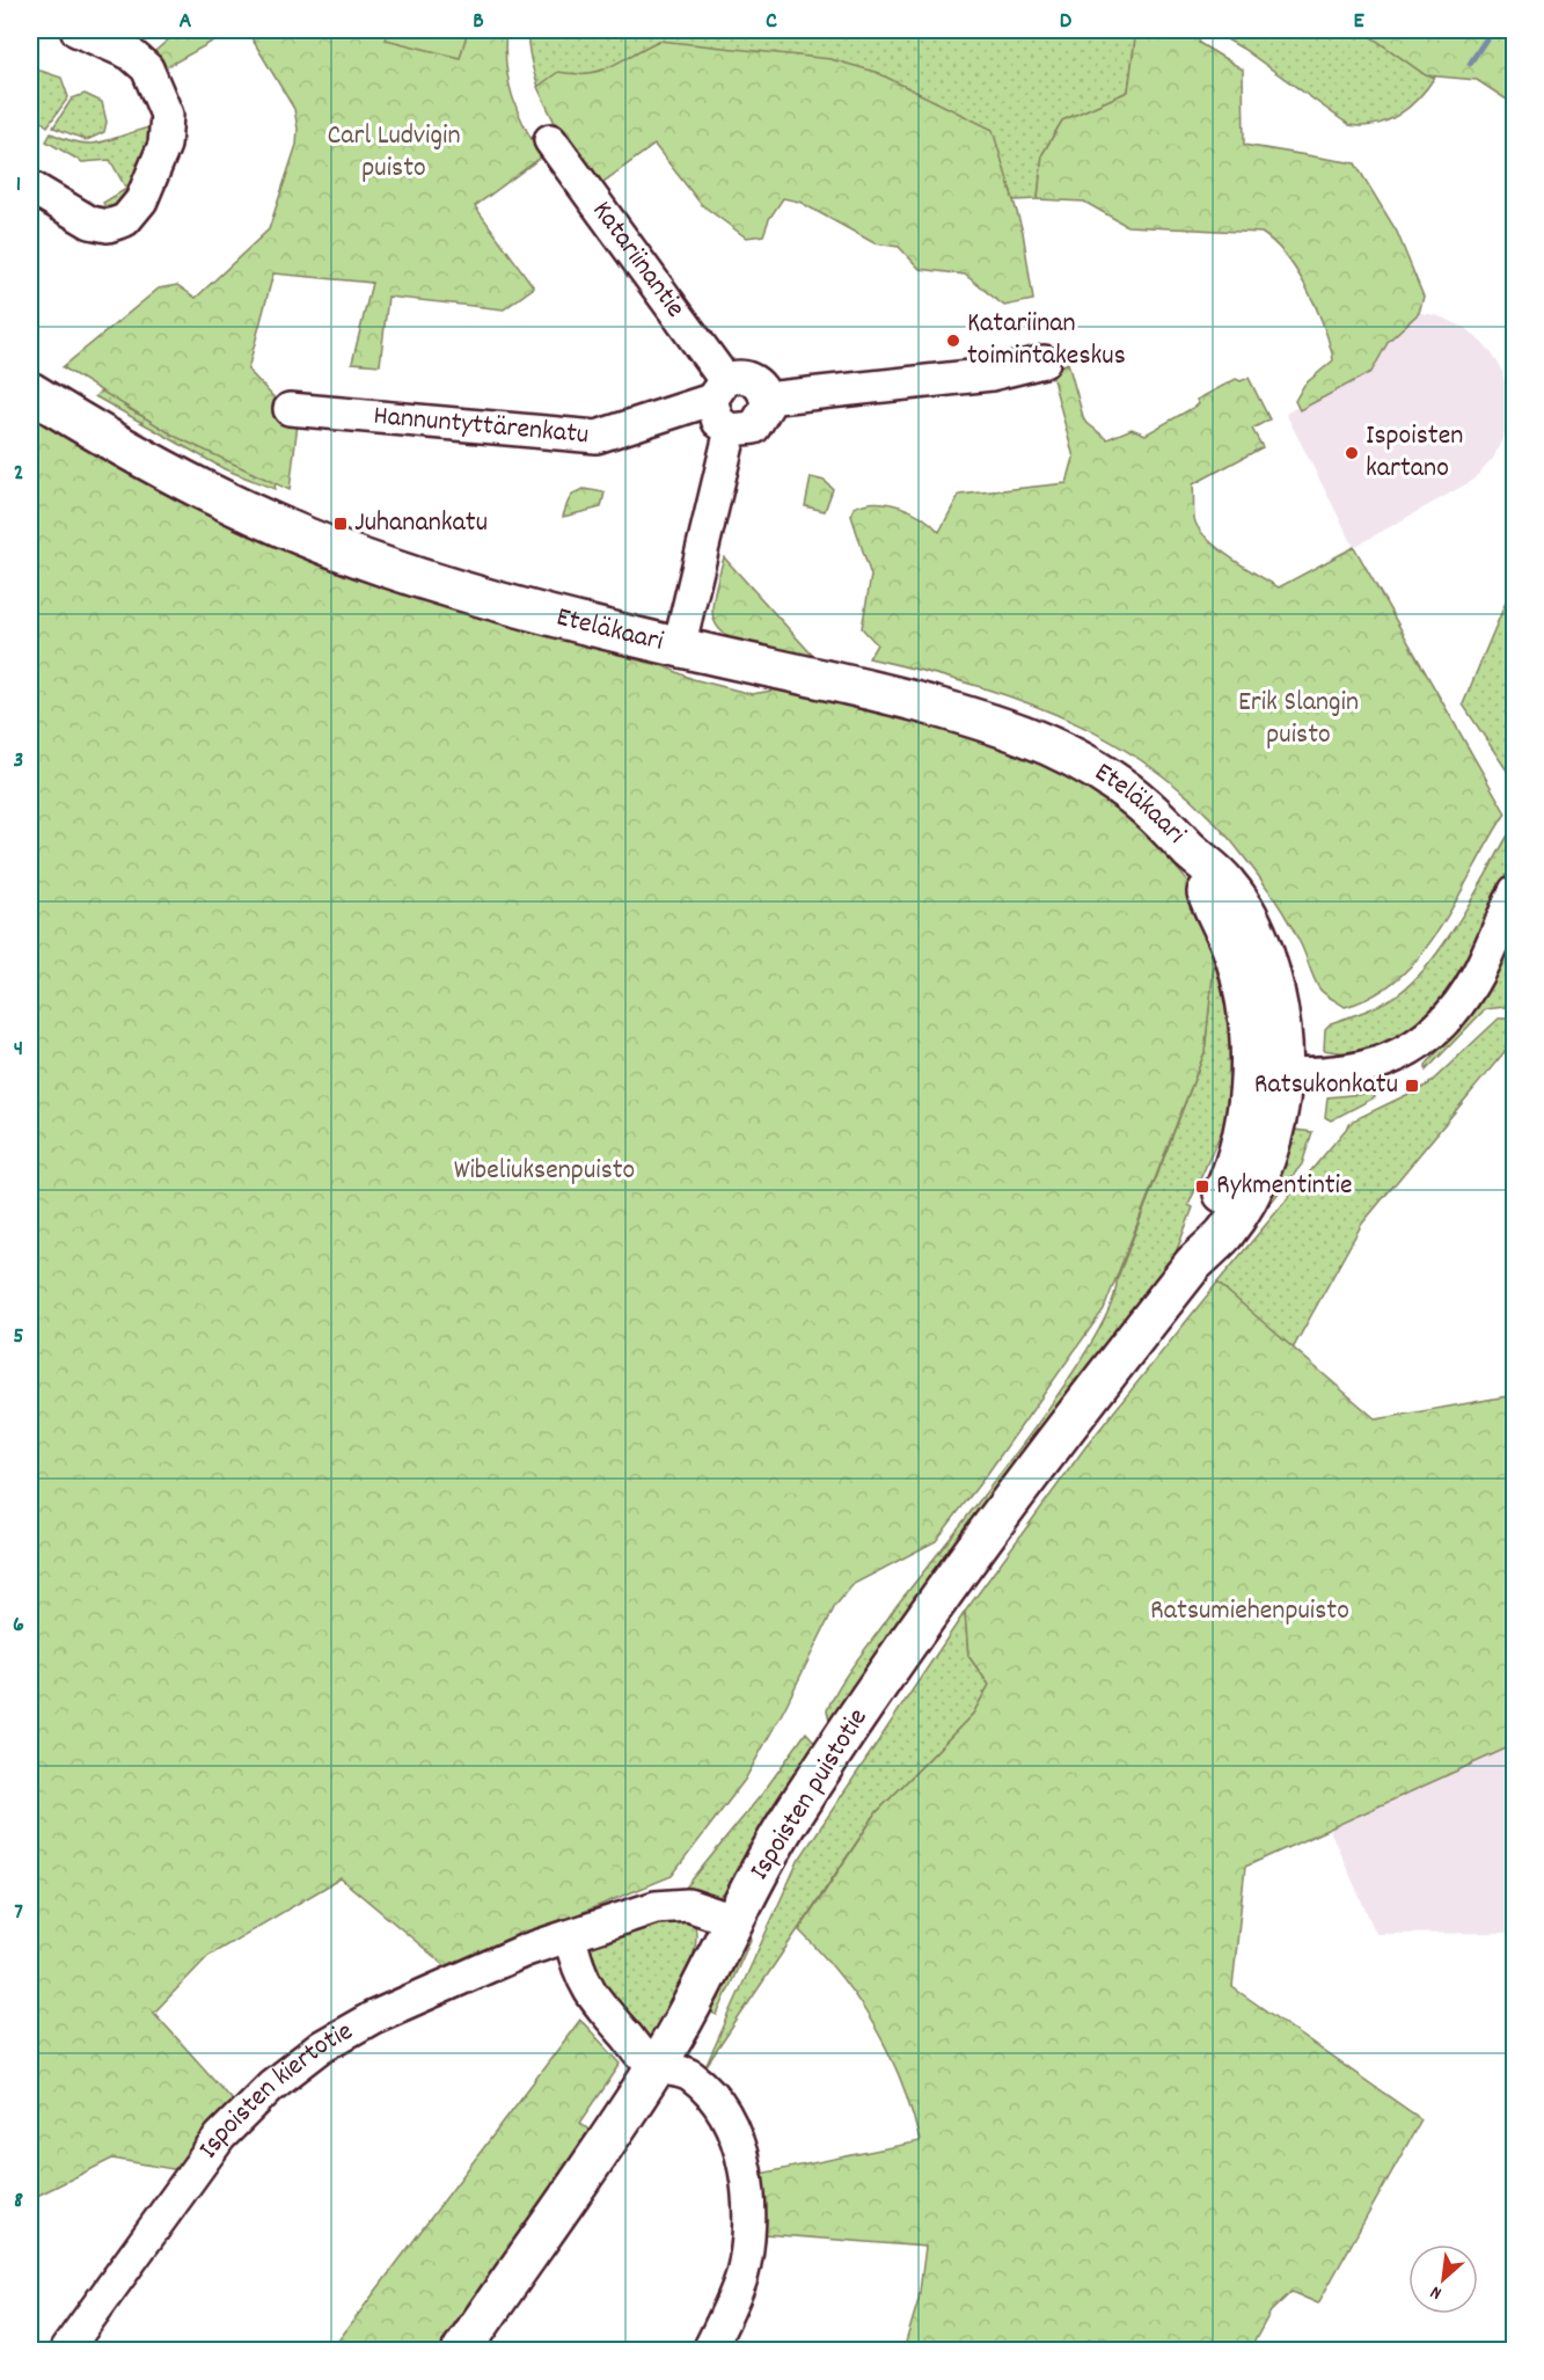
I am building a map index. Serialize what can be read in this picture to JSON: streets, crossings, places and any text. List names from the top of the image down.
{
  "streets": {
    "main road": ["Eteläkaari", "Ispoisten puistotie"],
    "street": ["Katariinantie", "Hannuntyttärenkatu", "Ispoisten kiertotie"]
  },
  "crossings": [
    ["Katariinantie", "Hannuntyttärenkatu"],
    ["Eteläkaari", "Ispoisten puistotie"],
    ["Ispoisten puistotie", "Ispoisten kiertotie"]
  ],
  "parks": [
    "Carl Ludvigin puisto",
    "Erik Slangin puisto",
    "Wibeliuksenpuisto",
    "Ratsumiehenpuisto"
  ],
  "places": {
    "other": ["Katariinan toimintakeskus", "Ispoisten kartano"],
    "transit": ["Juhanankatu", "Ratsukonkatu", "Rykmentintie"]
  },
  "north": "bottom left",
  "grid": {
    "columns": [
      "A",
      "B",
      "C",
      "D",
      "E"
    ],
    "rows": [
      "1",
      "2",
      "3",
      "4",
      "5",
      "6",
      "7",
      "8"
    ]
  }
}
